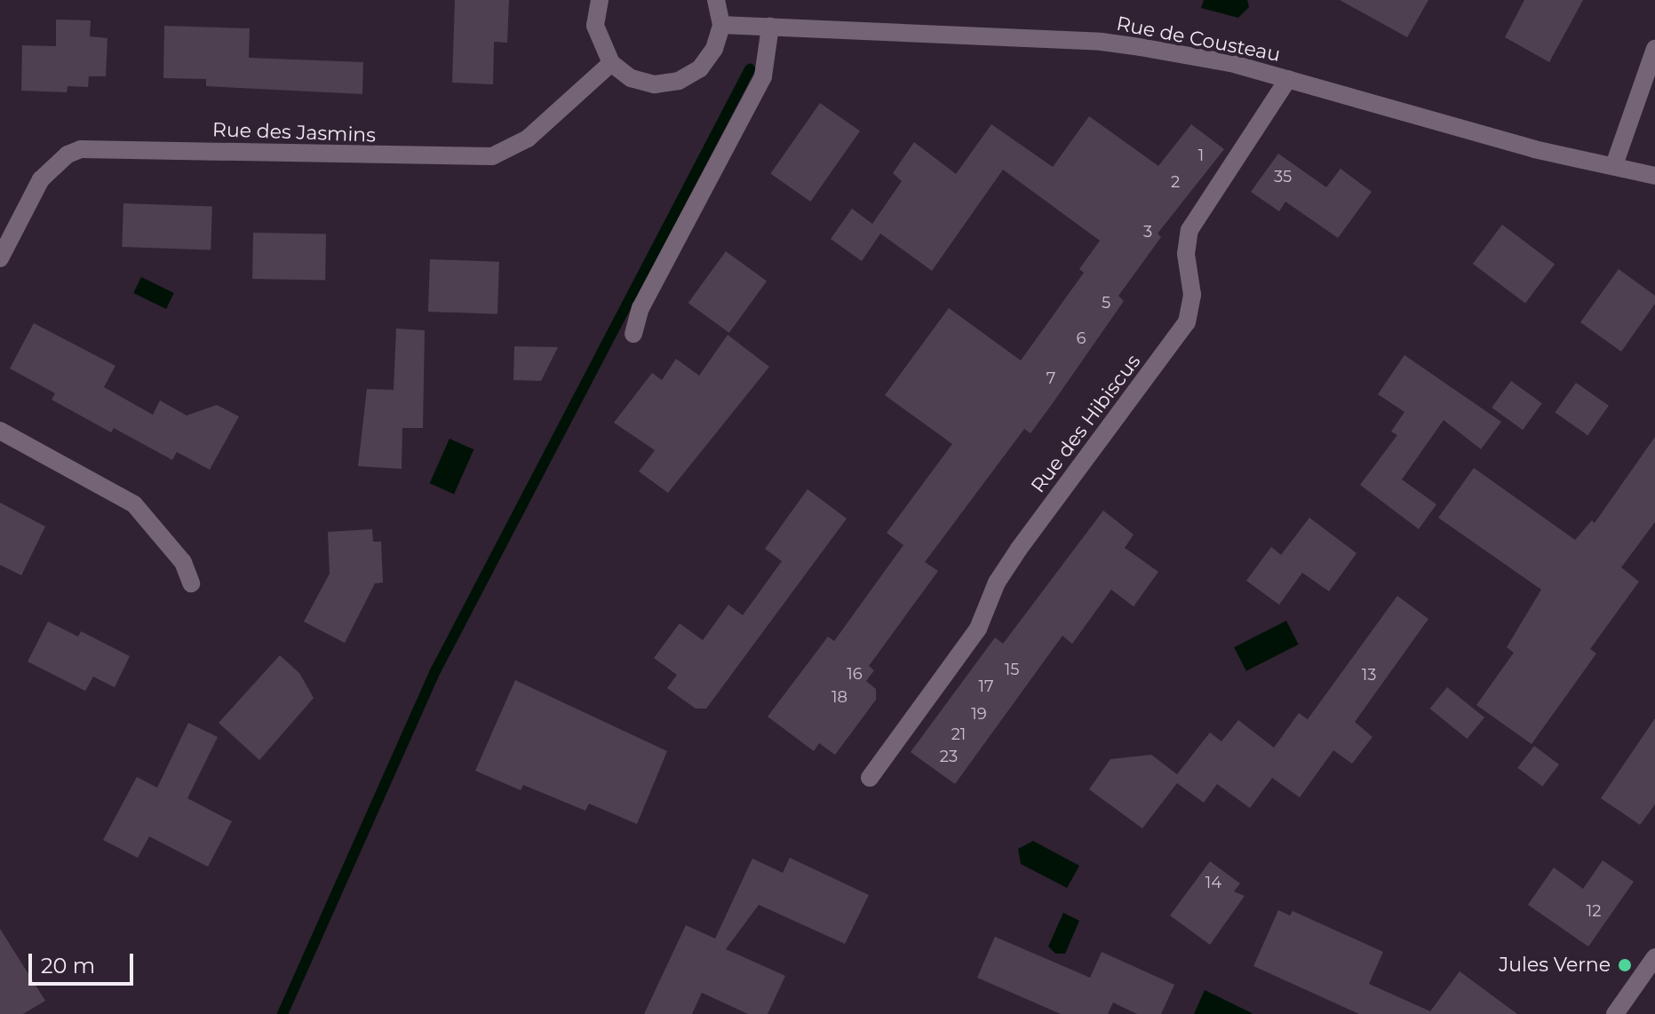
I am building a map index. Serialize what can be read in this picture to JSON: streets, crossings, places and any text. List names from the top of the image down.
{
  "streets": {
    "street": ["Rue de Cousteau", "Rue des Jasmins", "Rue des Hibiscus"]
  },
  "crossings": [
    ["Rue de Cousteau", "Rue des Hibiscus"]
  ],
  "places": ["Jules Verne"],
  "house_numbers": [
    "1",
    "35",
    "2",
    "3",
    "5",
    "6",
    "7",
    "15",
    "16",
    "13",
    "17",
    "18",
    "19",
    "21",
    "23",
    "14",
    "12"
  ],
  "scale_bar": "20 m"
}
